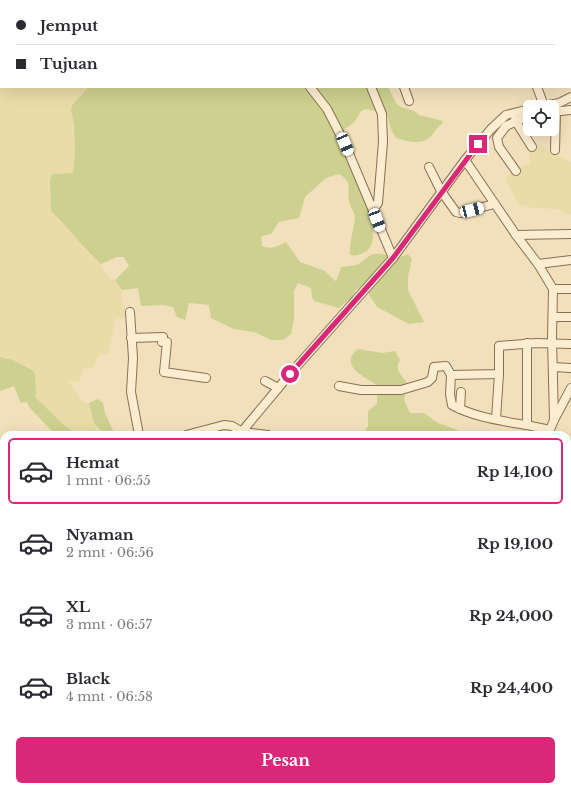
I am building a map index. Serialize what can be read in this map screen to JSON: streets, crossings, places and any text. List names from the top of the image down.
{
  "page": {
    "banner": ["Jemput", "Tujuan"],
    "list": [
      {
        "name": "Hemat",
        "note": "1 mnt · 06:55",
        "value": "Rp 14,100"
      },
      {
        "name": "Nyaman",
        "note": "2 mnt · 06:56",
        "value": "Rp 19,100"
      },
      {
        "name": "XL",
        "note": "3 mnt · 06:57",
        "value": "Rp 24,000"
      },
      {
        "name": "Black",
        "note": "4 mnt · 06:58",
        "value": "Rp 24,400"
      }
    ],
    "buttons": "Pesan"
  }
}
